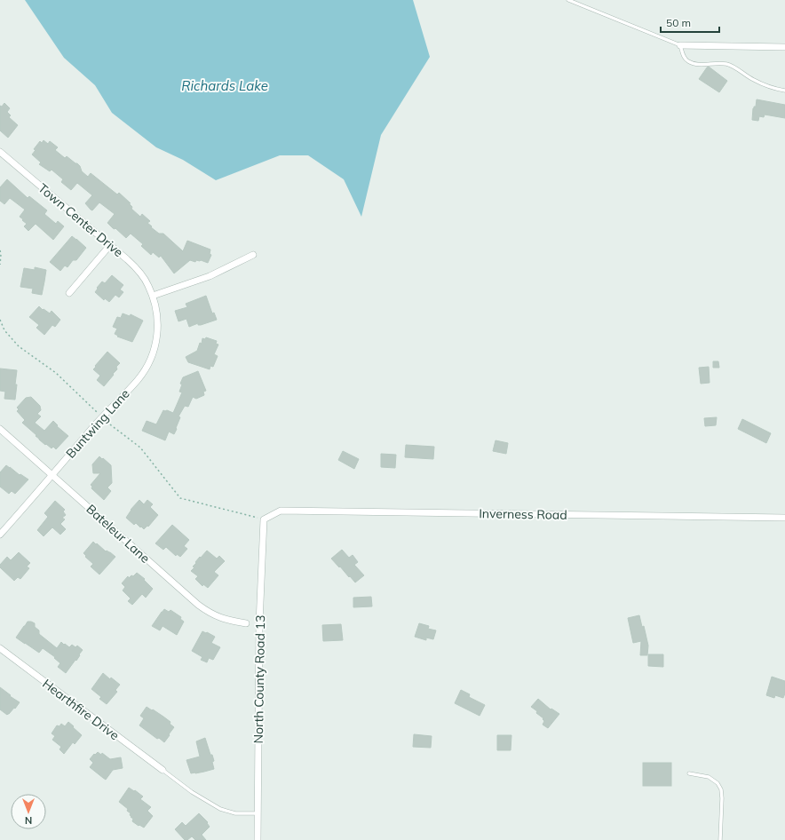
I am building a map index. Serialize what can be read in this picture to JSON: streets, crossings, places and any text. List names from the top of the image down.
{
  "streets": {
    "street": [
      "Town Center Drive",
      "Buntwing Lane",
      "Inverness Road",
      "Bateleur Lane",
      "North County Road 13",
      "Hearthfire Drive"
    ]
  },
  "crossings": [
    ["Town Center Drive", "Buntwing Lane"],
    ["Buntwing Lane", "Bateleur Lane"],
    ["Inverness Road", "North County Road 13"]
  ],
  "water": ["Richards Lake"],
  "scale_bar": "50 m",
  "north": "bottom"
}
